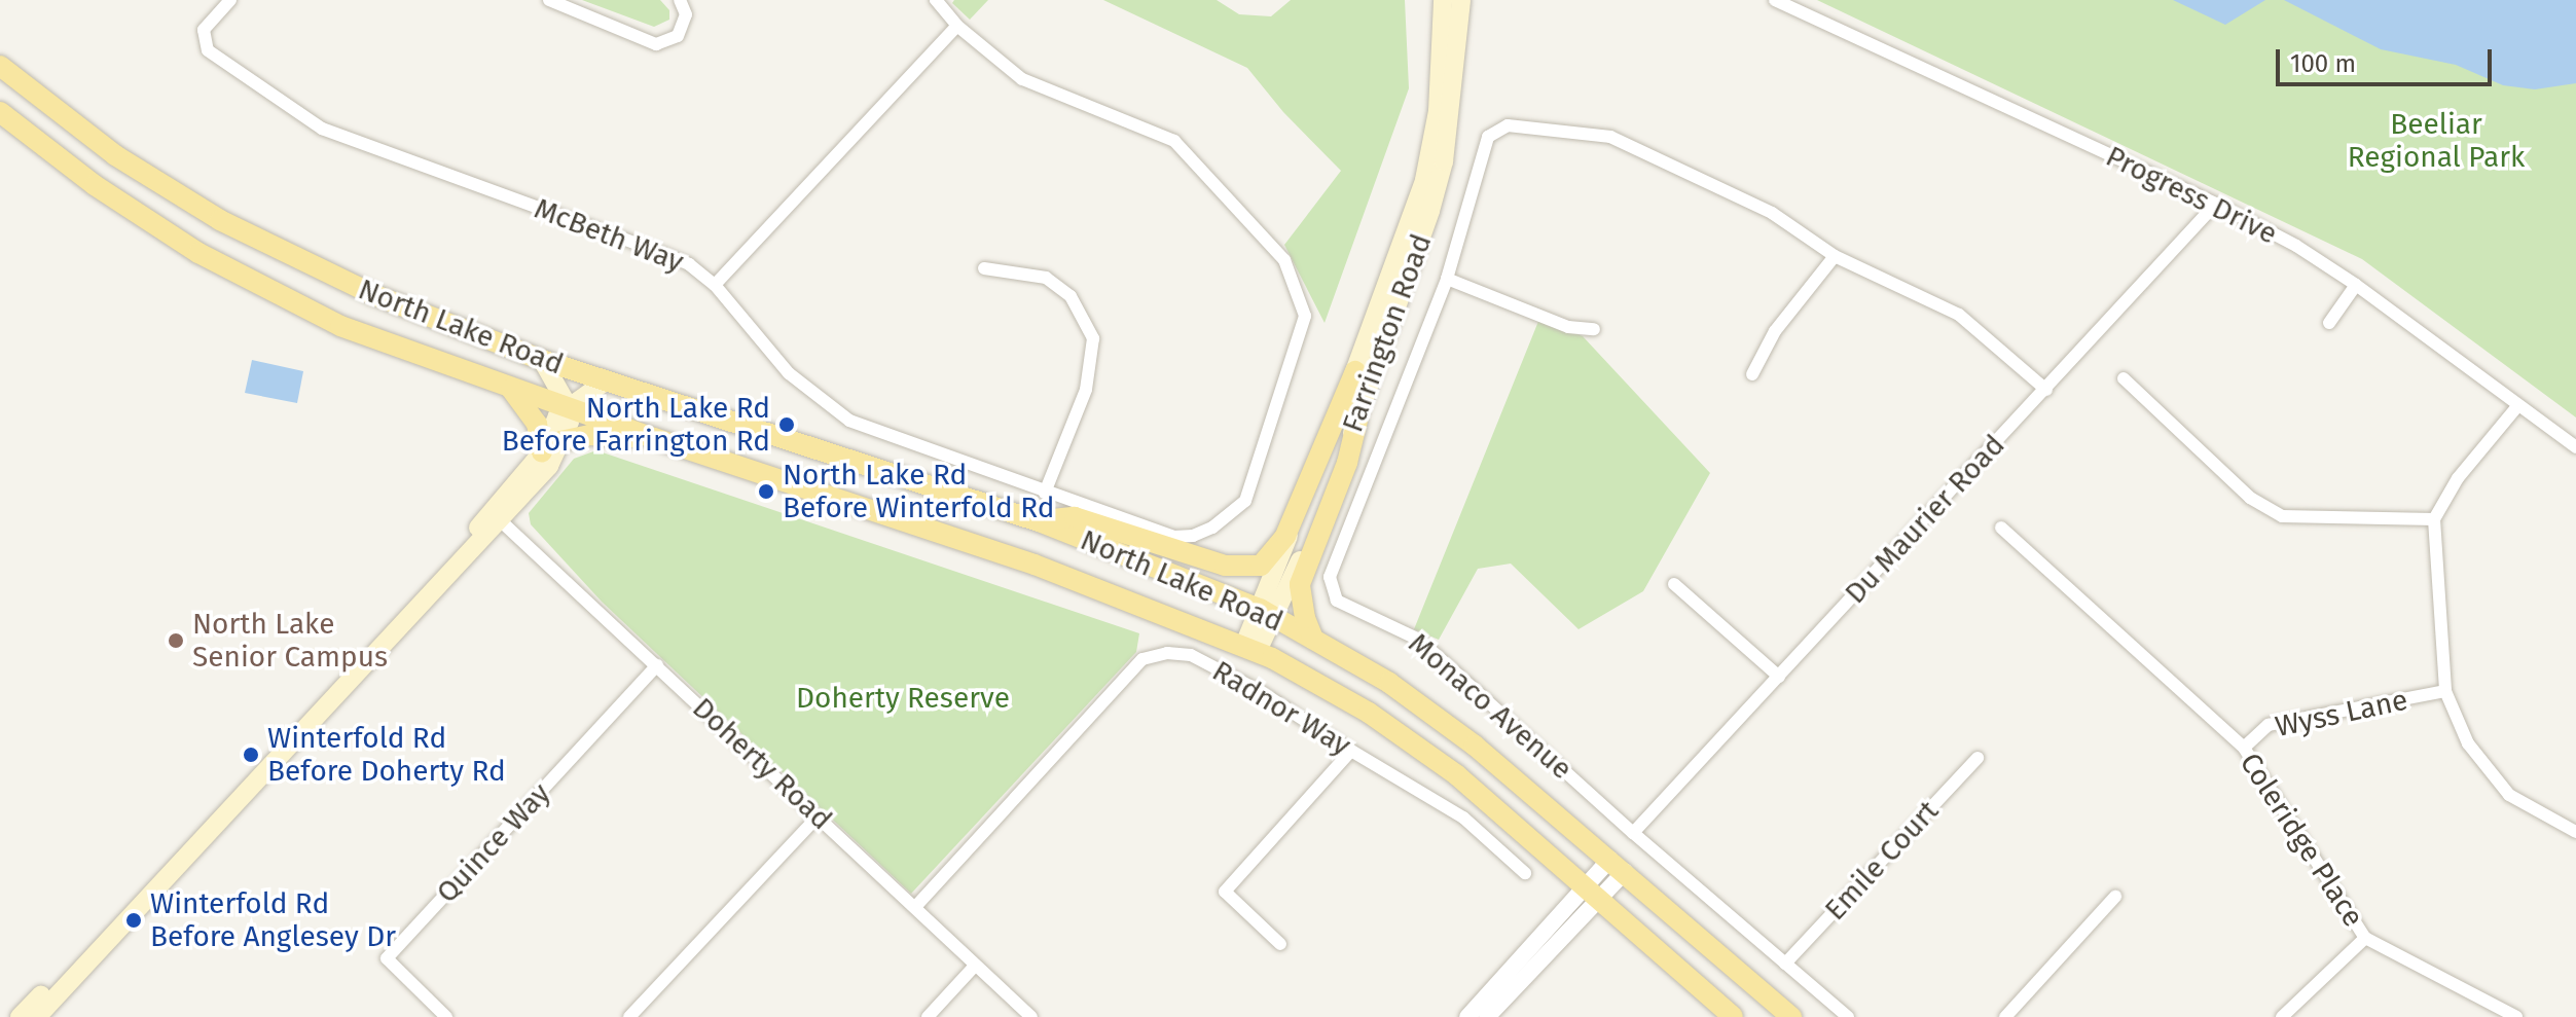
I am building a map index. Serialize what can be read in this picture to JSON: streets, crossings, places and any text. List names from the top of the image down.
{
  "streets": {
    "main road": ["North Lake Road", "Farrington Road"],
    "street": [
      "Progress Drive",
      "McBeth Way",
      "Du Maurier Road",
      "Monaco Avenue",
      "Radnor Way",
      "Wyss Lane",
      "Doherty Road",
      "Coleridge Place",
      "Quince Way",
      "Emile Court"
    ]
  },
  "crossings": [
    ["Progress Drive", "Du Maurier Road"],
    ["North Lake Road", "Farrington Road"],
    ["Du Maurier Road", "Monaco Avenue"],
    ["Monaco Avenue", "Emile Court"],
    ["Radnor Way", "Doherty Road"],
    ["Wyss Lane", "Coleridge Place"],
    ["Doherty Road", "Quince Way"]
  ],
  "parks": ["Beeliar Regional Park", "Doherty Reserve"],
  "places": [
    "North Lake Rd Before Farrington Rd",
    "North Lake Rd Before Winterfold Rd",
    "North Lake Senior Campus",
    "Winterfold Rd Before Doherty Rd",
    "Winterfold Rd Before Anglesey Dr"
  ],
  "scale_bar": "100 m"
}
